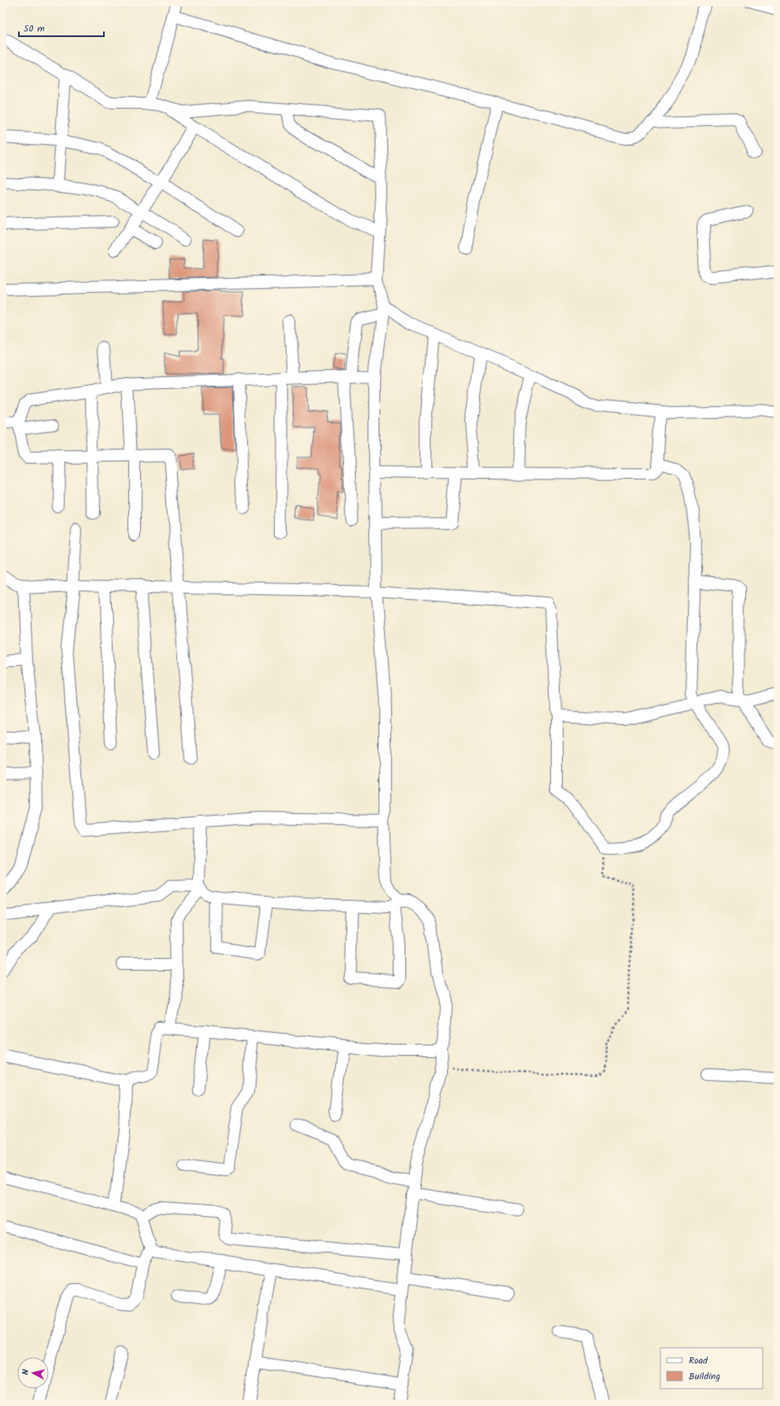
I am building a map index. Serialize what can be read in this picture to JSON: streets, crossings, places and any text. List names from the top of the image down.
{
  "legend": ["Road", "Building"],
  "scale_bar": "50 m",
  "north": "left"
}
